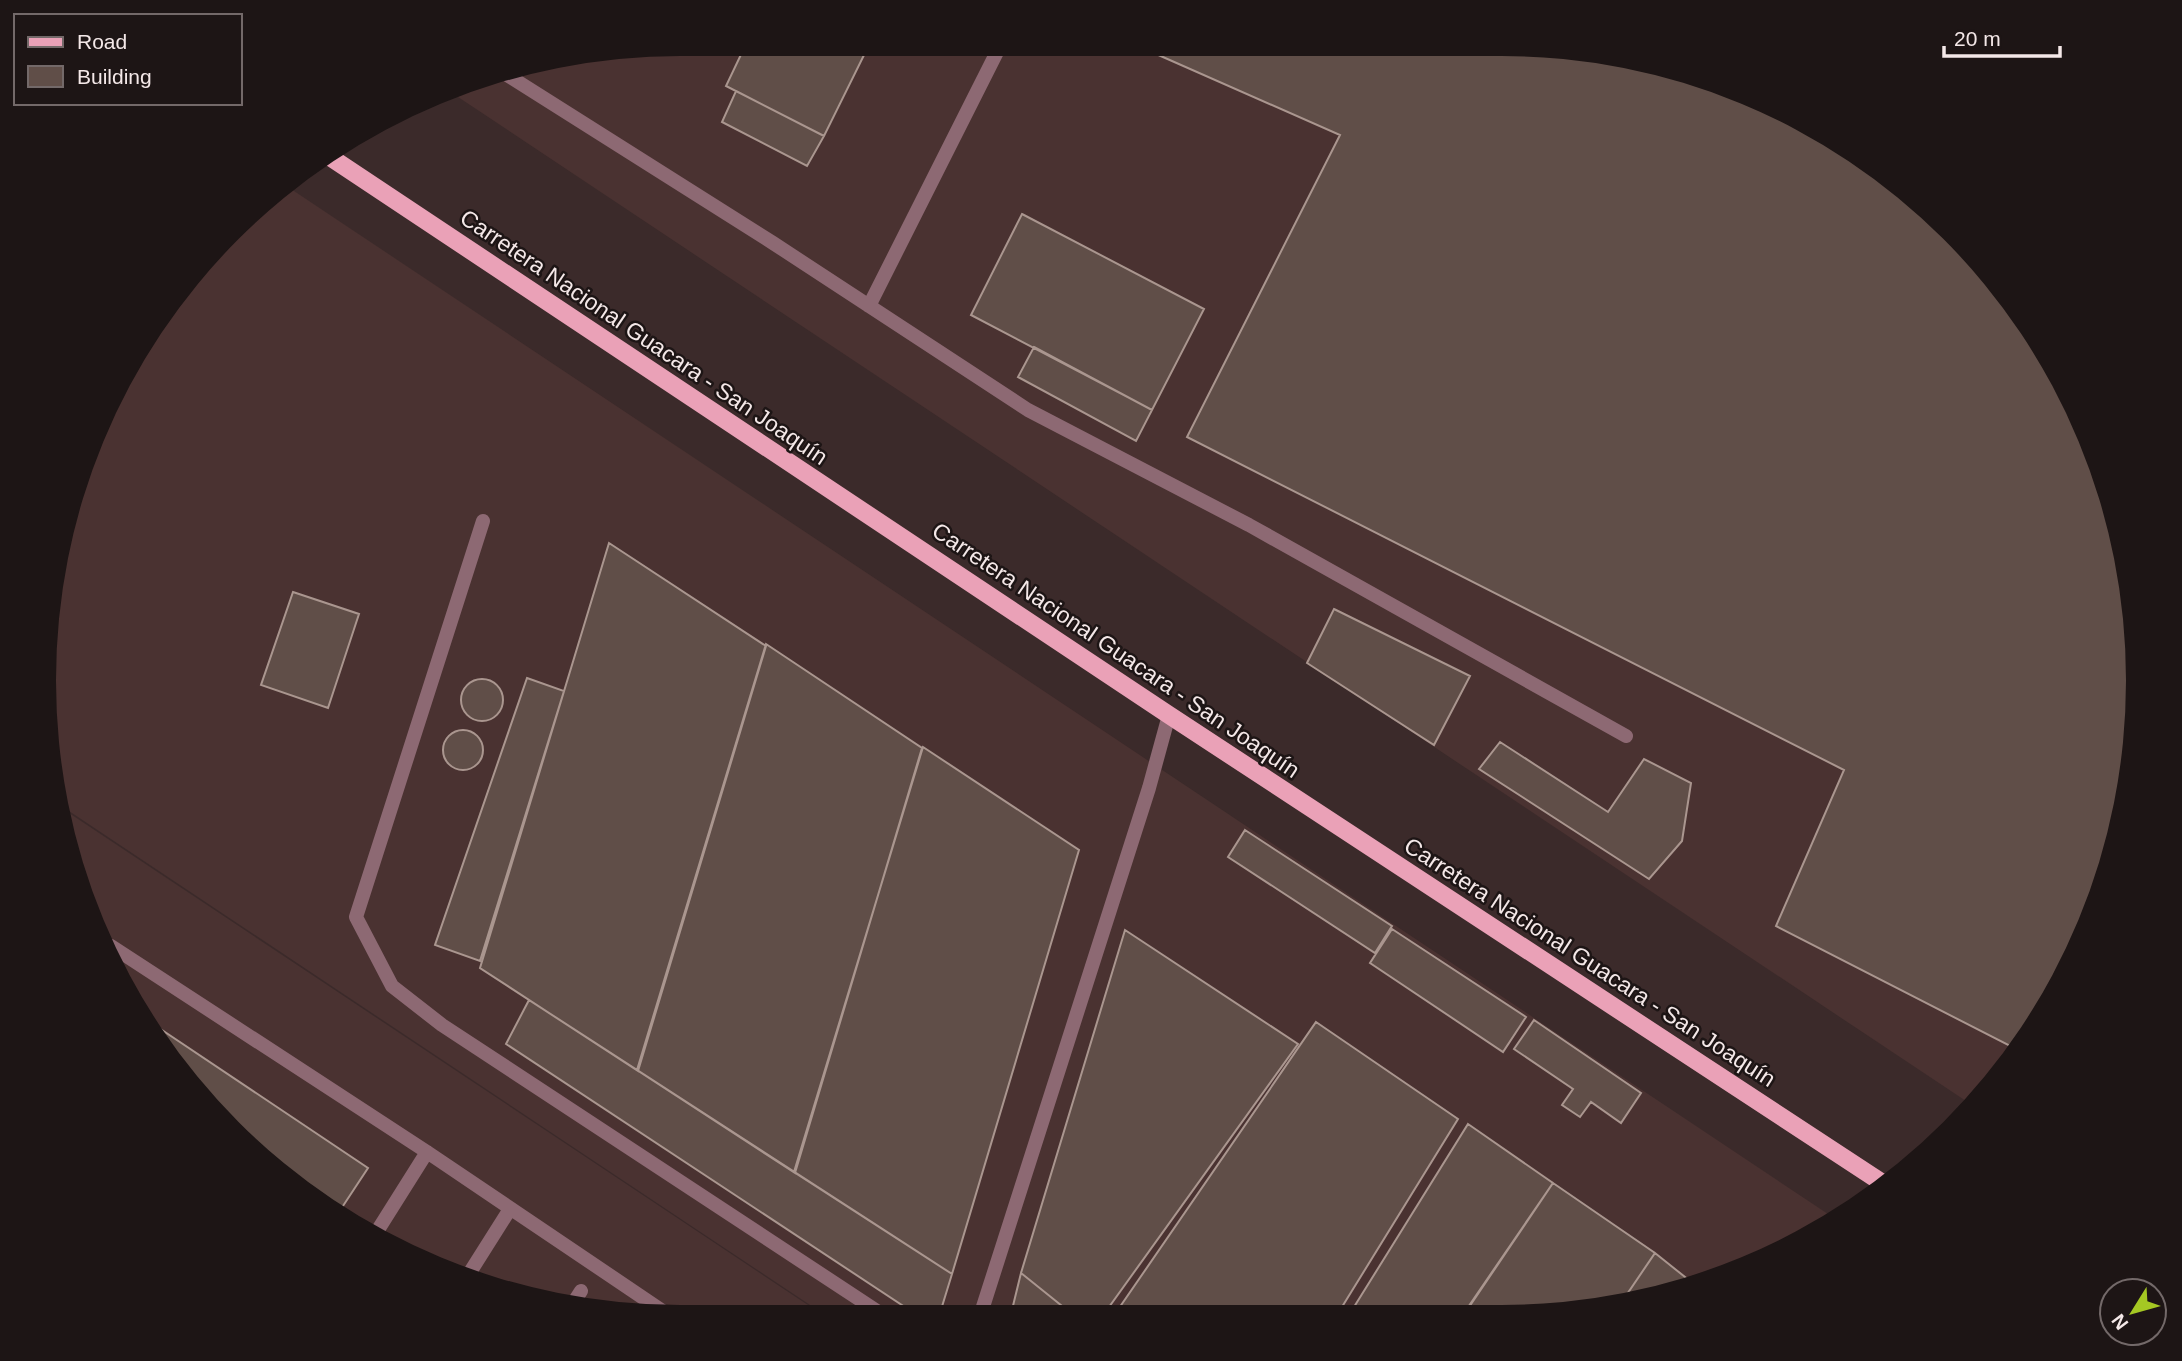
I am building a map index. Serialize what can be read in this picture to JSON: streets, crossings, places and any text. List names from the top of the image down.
{
  "streets": {
    "main road": ["Carretera Nacional Guacara - San Joaquín"]
  },
  "legend": ["Road", "Building"],
  "scale_bar": "20 m",
  "north": "bottom left"
}
